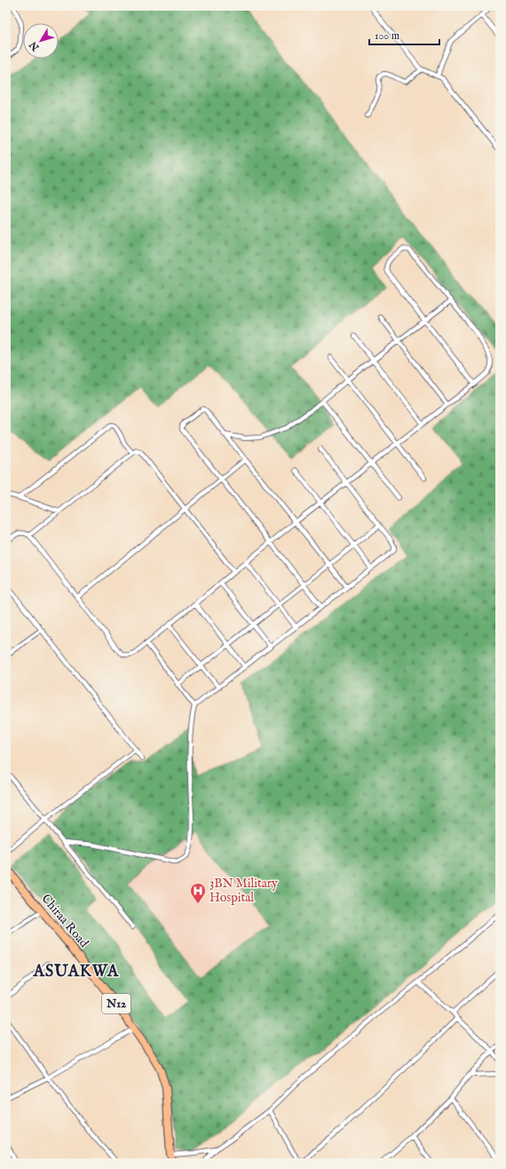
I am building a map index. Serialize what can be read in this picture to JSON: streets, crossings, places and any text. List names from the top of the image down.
{
  "streets": {
    "highway": ["Chiraa Road", "N12"]
  },
  "districts": ["ASUAKWA"],
  "places": {
    "hospital": ["3BN Military Hospital"]
  },
  "scale_bar": "100 m",
  "north": "bottom left"
}
